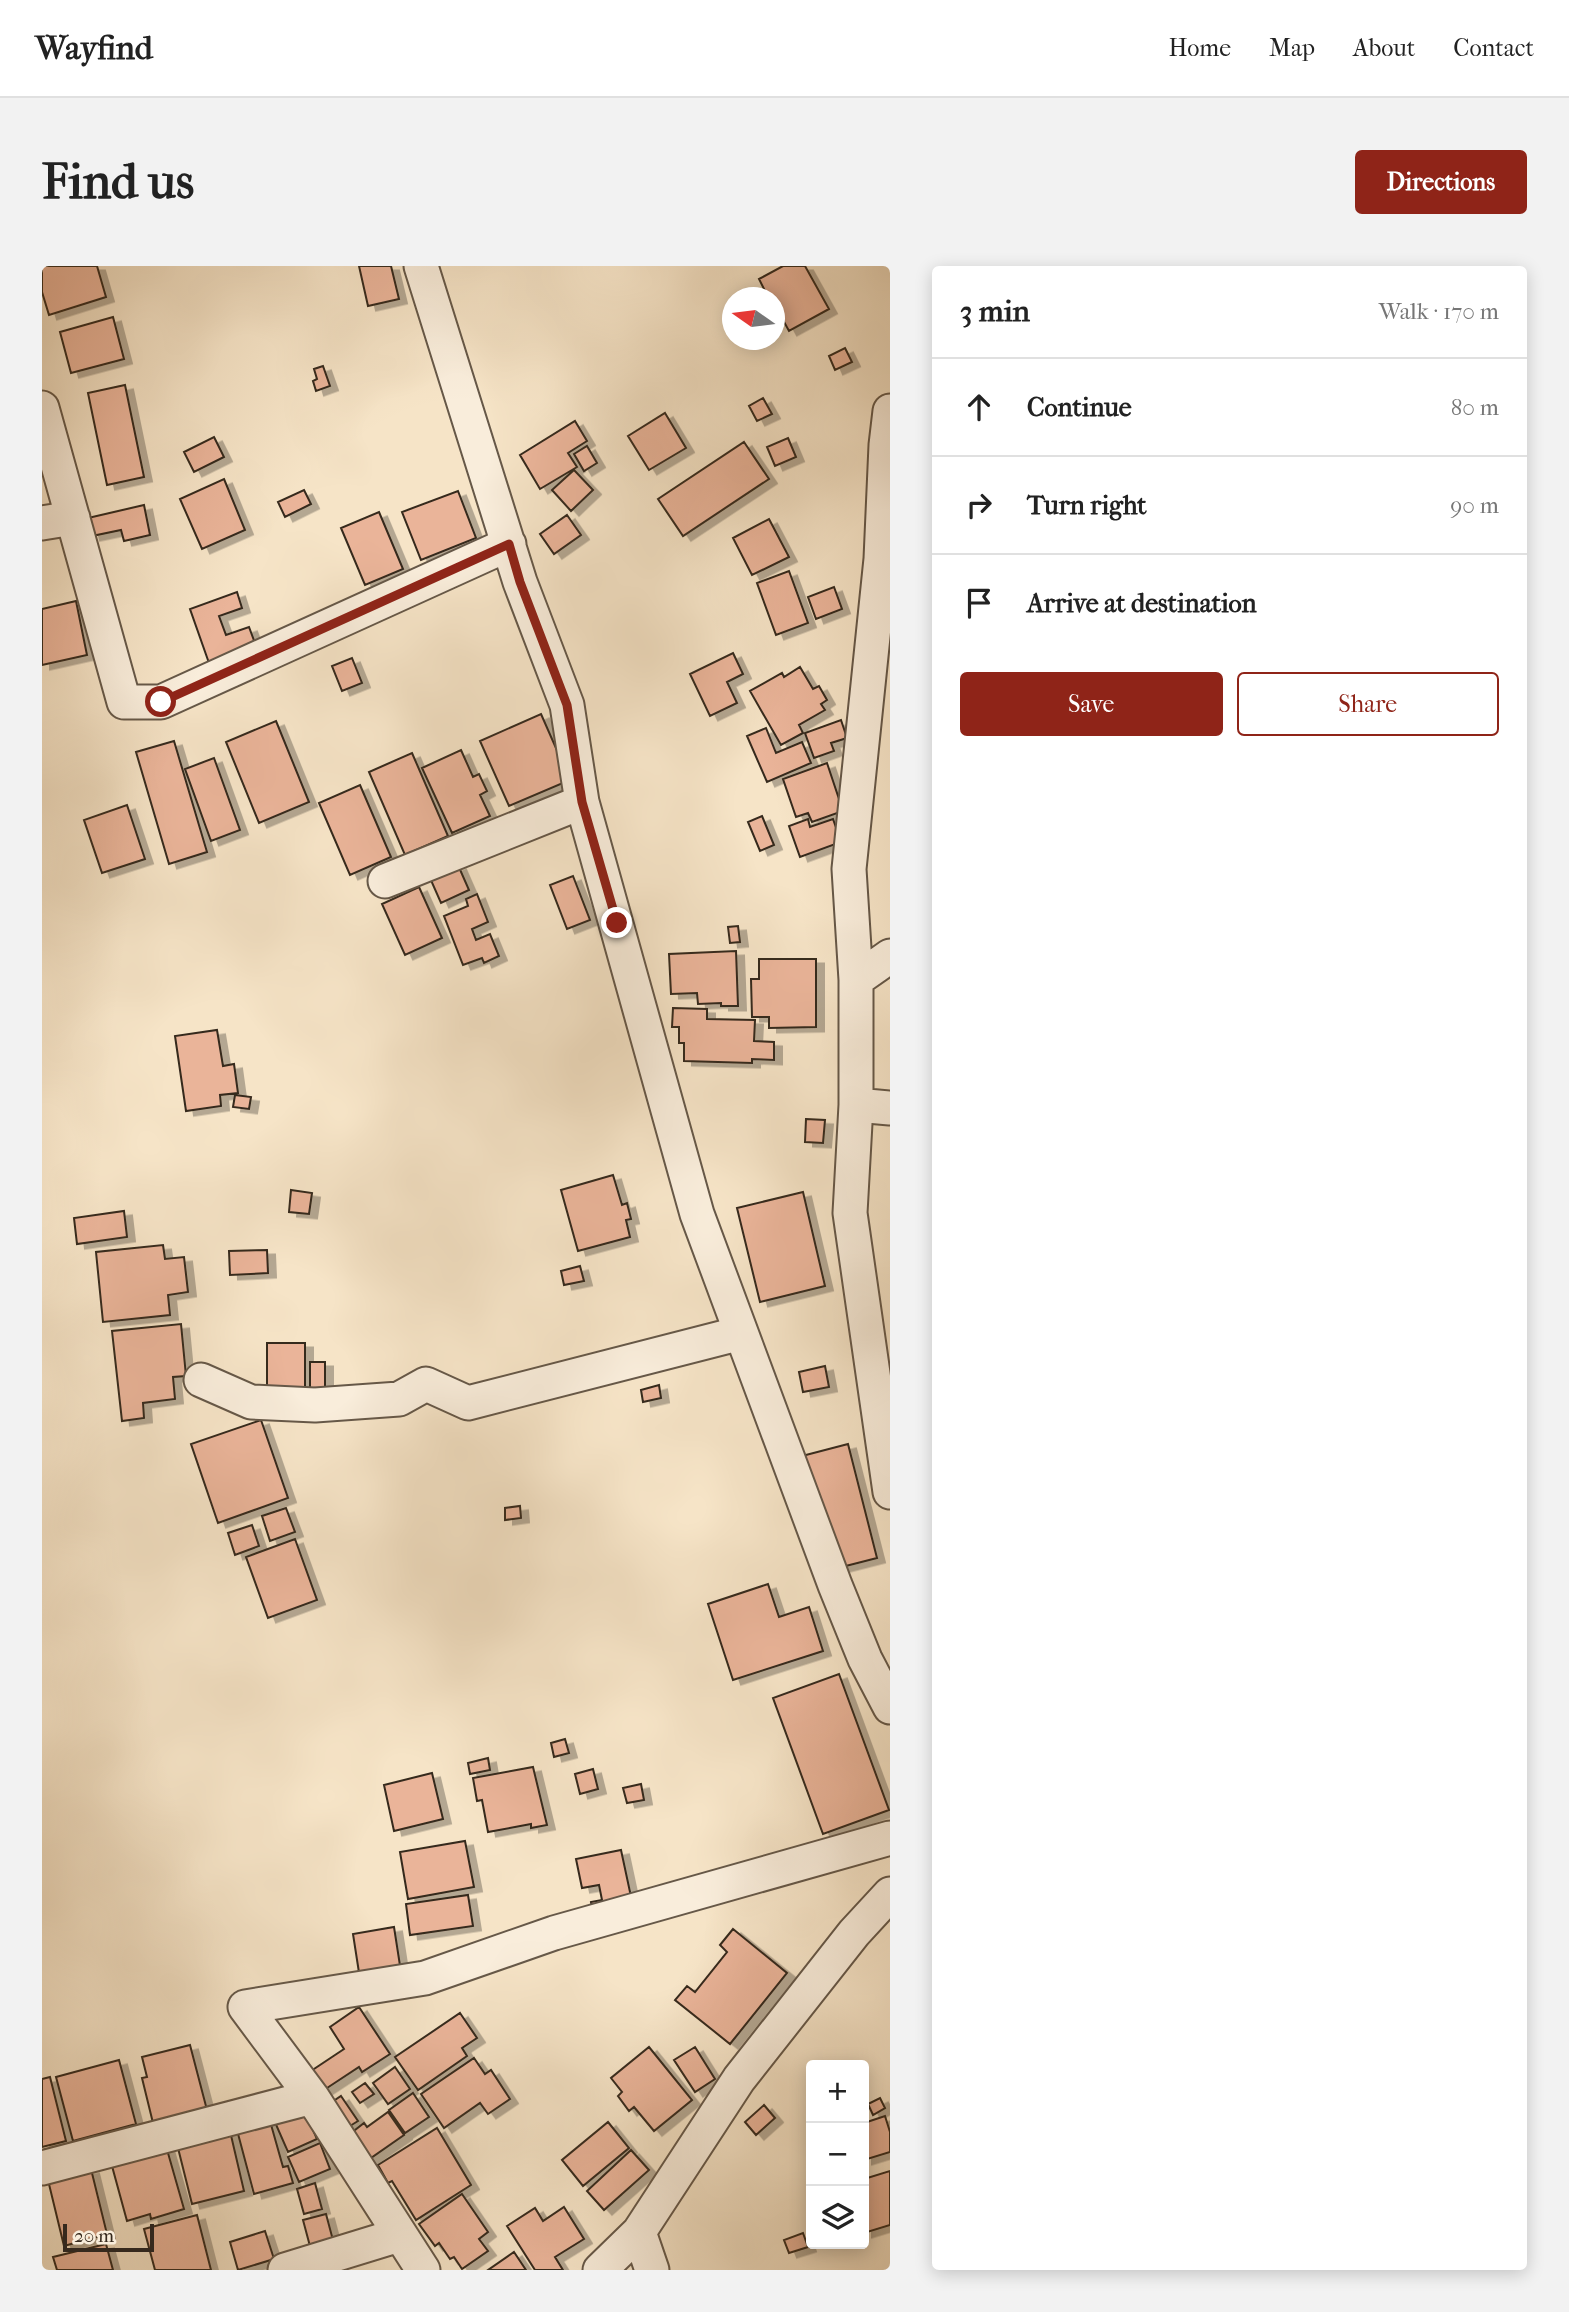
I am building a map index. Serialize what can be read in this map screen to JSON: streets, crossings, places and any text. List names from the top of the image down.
{
  "scale_bar": "20 m",
  "north": "left",
  "page": {
    "header": "Wayfind",
    "nav": [
      "Home",
      "Map",
      "About",
      "Contact"
    ],
    "buttons": [
      "Directions",
      ["Save", "Share"]
    ],
    "title": "Find us",
    "heading": ["3 min", "Walk · 170 m"],
    "list": [
      ["Continue", "80 m"],
      ["Turn right", "90 m"],
      "Arrive at destination"
    ],
    "map_buttons": ["+", "−"],
    "scale": "20 m"
  }
}
